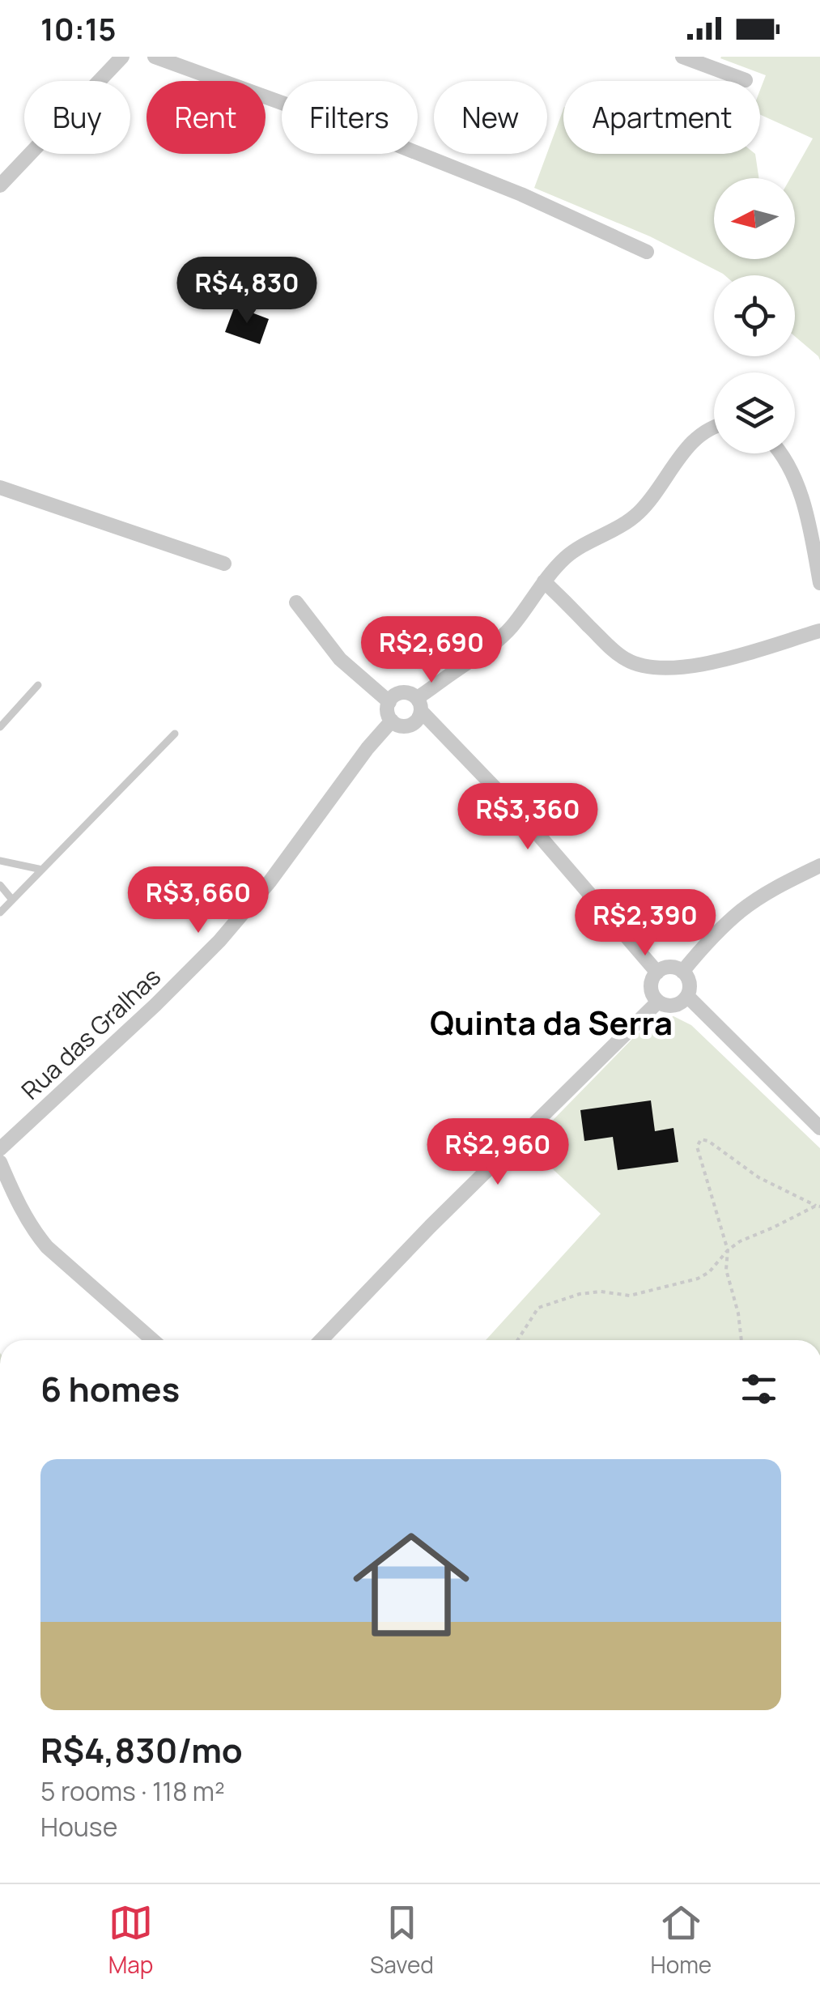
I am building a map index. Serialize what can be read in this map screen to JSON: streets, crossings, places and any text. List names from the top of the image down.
{
  "streets": {
    "street": ["Rua das Gralhas"]
  },
  "districts": ["Quinta da Serra"],
  "north": "left",
  "page": {
    "status": "10:15",
    "chip": [
      "Buy",
      "Rent",
      "Filters",
      "New",
      "Apartment"
    ],
    "price": [
      "R$4,830",
      "R$2,690",
      "R$3,360",
      "R$3,660",
      "R$2,390",
      "R$2,960"
    ],
    "heading": "6 homes",
    "list": [
      {
        "name": "R$4,830/mo",
        "note": "5 rooms · 118 m² · House"
      }
    ],
    "tabs": ["Map", "Saved", "Home"]
  }
}
